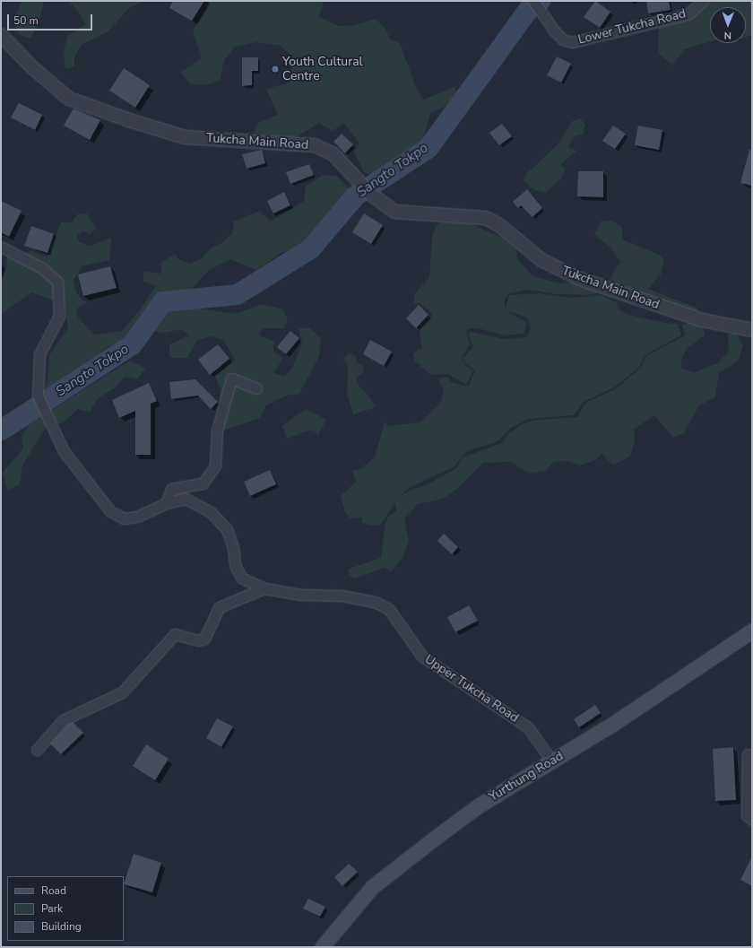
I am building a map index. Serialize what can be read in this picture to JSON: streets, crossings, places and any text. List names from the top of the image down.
{
  "streets": {
    "main road": ["Yurthung Road"],
    "street": ["Lower Tukcha Road", "Tukcha Main Road", "Upper Tukcha Road"]
  },
  "crossings": [
    ["Upper Tukcha Road", "Yurthung Road"]
  ],
  "water": ["Sangto Tokpo"],
  "places": ["Youth Cultural Centre"],
  "legend": ["Road", "Park", "Building"],
  "scale_bar": "50 m",
  "north": "bottom"
}
